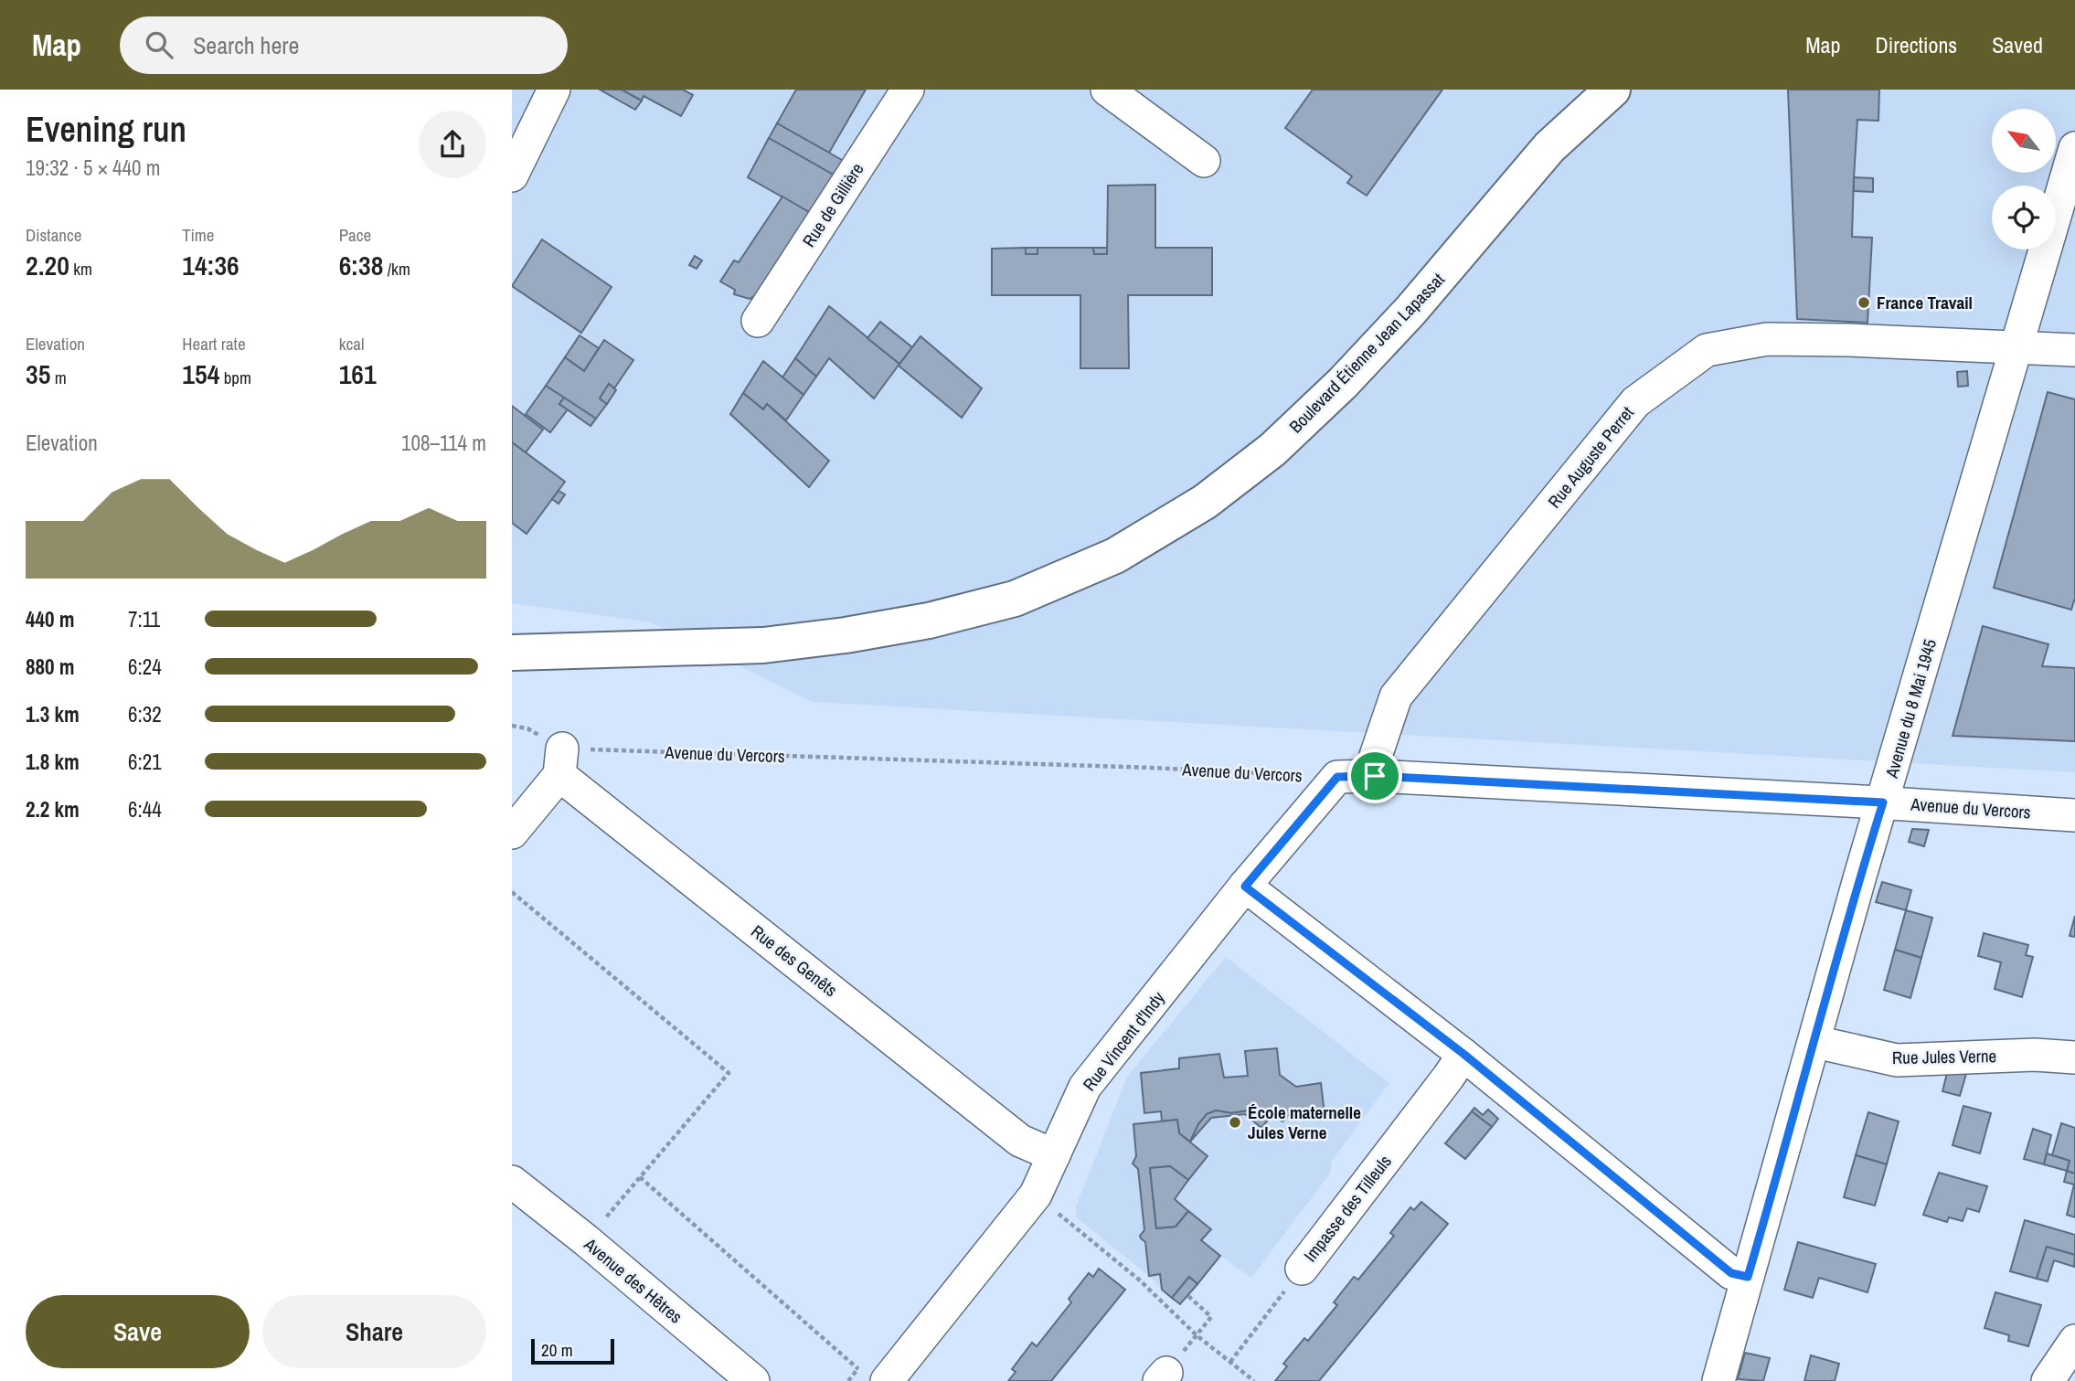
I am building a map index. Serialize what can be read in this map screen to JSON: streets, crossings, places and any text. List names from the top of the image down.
{
  "streets": {
    "main road": ["Boulevard Étienne Jean Lapassat"],
    "street": [
      "Rue de Gillière",
      "Rue Auguste Perret",
      "Avenue du 8 Mai 1945",
      "Avenue du Vercors",
      "Rue des Genêts",
      "Rue Vincent d'Indy",
      "Rue Jules Verne",
      "Impasse des Tilleuls",
      "Avenue des Hêtres"
    ]
  },
  "crossings": [
    ["Rue Auguste Perret", "Avenue du 8 Mai 1945"],
    ["Rue Auguste Perret", "Avenue du Vercors"],
    ["Avenue du 8 Mai 1945", "Avenue du Vercors"],
    ["Avenue du 8 Mai 1945", "Rue Jules Verne"],
    ["Avenue du Vercors", "Rue des Genêts"],
    ["Avenue du Vercors", "Rue Vincent d'Indy"],
    ["Rue des Genêts", "Rue Vincent d'Indy"]
  ],
  "places": ["France Travail", "École maternelle Jules Verne"],
  "scale_bar": "20 m",
  "north": "top left",
  "page": {
    "header": "Map",
    "search": "Search here",
    "nav": ["Map", "Directions", "Saved"],
    "heading": ["Evening run", "19:32 · 5 × 440 m"],
    "stats": [
      ["Distance", "2.20 km"],
      ["Time", "14:36"],
      ["Pace", "6:38 /km"],
      ["Elevation", "35 m"],
      ["Heart rate", "154 bpm"],
      ["kcal", "161"]
    ],
    "chart": ["Elevation", "108–114 m"],
    "list": [
      {
        "name": "440 m",
        "note": "7:11"
      },
      {
        "name": "880 m",
        "note": "6:24"
      },
      {
        "name": "1.3 km",
        "note": "6:32"
      },
      {
        "name": "1.8 km",
        "note": "6:21"
      },
      {
        "name": "2.2 km",
        "note": "6:44"
      }
    ],
    "buttons": ["Save", "Share"],
    "scale": "20 m"
  }
}
